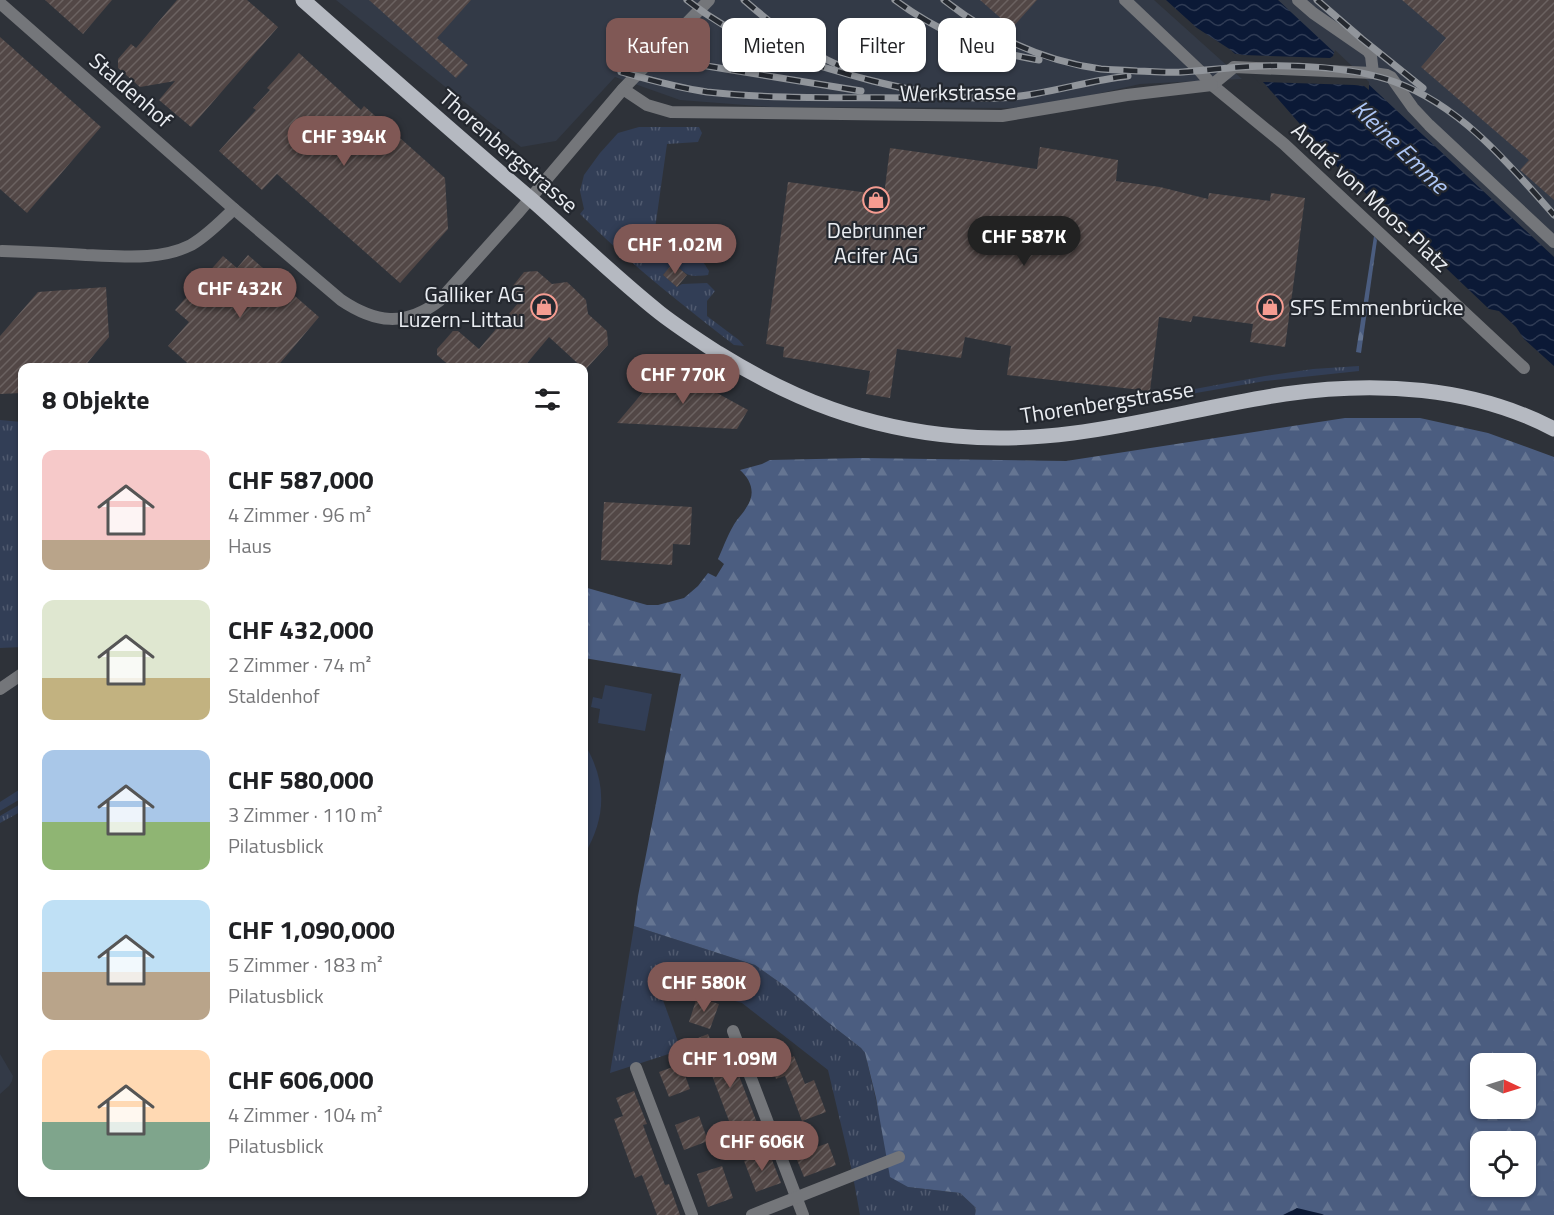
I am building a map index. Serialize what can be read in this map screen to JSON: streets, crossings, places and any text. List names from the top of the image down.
{
  "streets": {
    "main road": ["Thorenbergstrasse"],
    "street": ["Staldenhof", "Werkstrasse", "André von Moos-Platz"]
  },
  "crossings": [
    ["Staldenhof", "Thorenbergstrasse"],
    ["Werkstrasse", "André von Moos-Platz"]
  ],
  "water": ["Kleine Emme"],
  "places": {
    "shop": ["Debrunner Acifer AG", "Galliker AG Luzern-Littau", "SFS Emmenbrücke"]
  },
  "north": "right",
  "page": {
    "chip": [
      "Kaufen",
      "Mieten",
      "Filter",
      "Neu"
    ],
    "price": [
      "CHF 394K",
      "CHF 587K",
      "CHF 1.02M",
      "CHF 432K",
      "CHF 770K",
      "CHF 580K",
      "CHF 1.09M",
      "CHF 606K"
    ],
    "heading": "8 Objekte",
    "list": [
      {
        "name": "CHF 587,000",
        "note": "4 Zimmer · 96 m² · Haus"
      },
      {
        "name": "CHF 432,000",
        "note": "2 Zimmer · 74 m² · Staldenhof"
      },
      {
        "name": "CHF 580,000",
        "note": "3 Zimmer · 110 m² · Pilatusblick"
      },
      {
        "name": "CHF 1,090,000",
        "note": "5 Zimmer · 183 m² · Pilatusblick"
      },
      {
        "name": "CHF 606,000",
        "note": "4 Zimmer · 104 m² · Pilatusblick"
      }
    ]
  }
}
